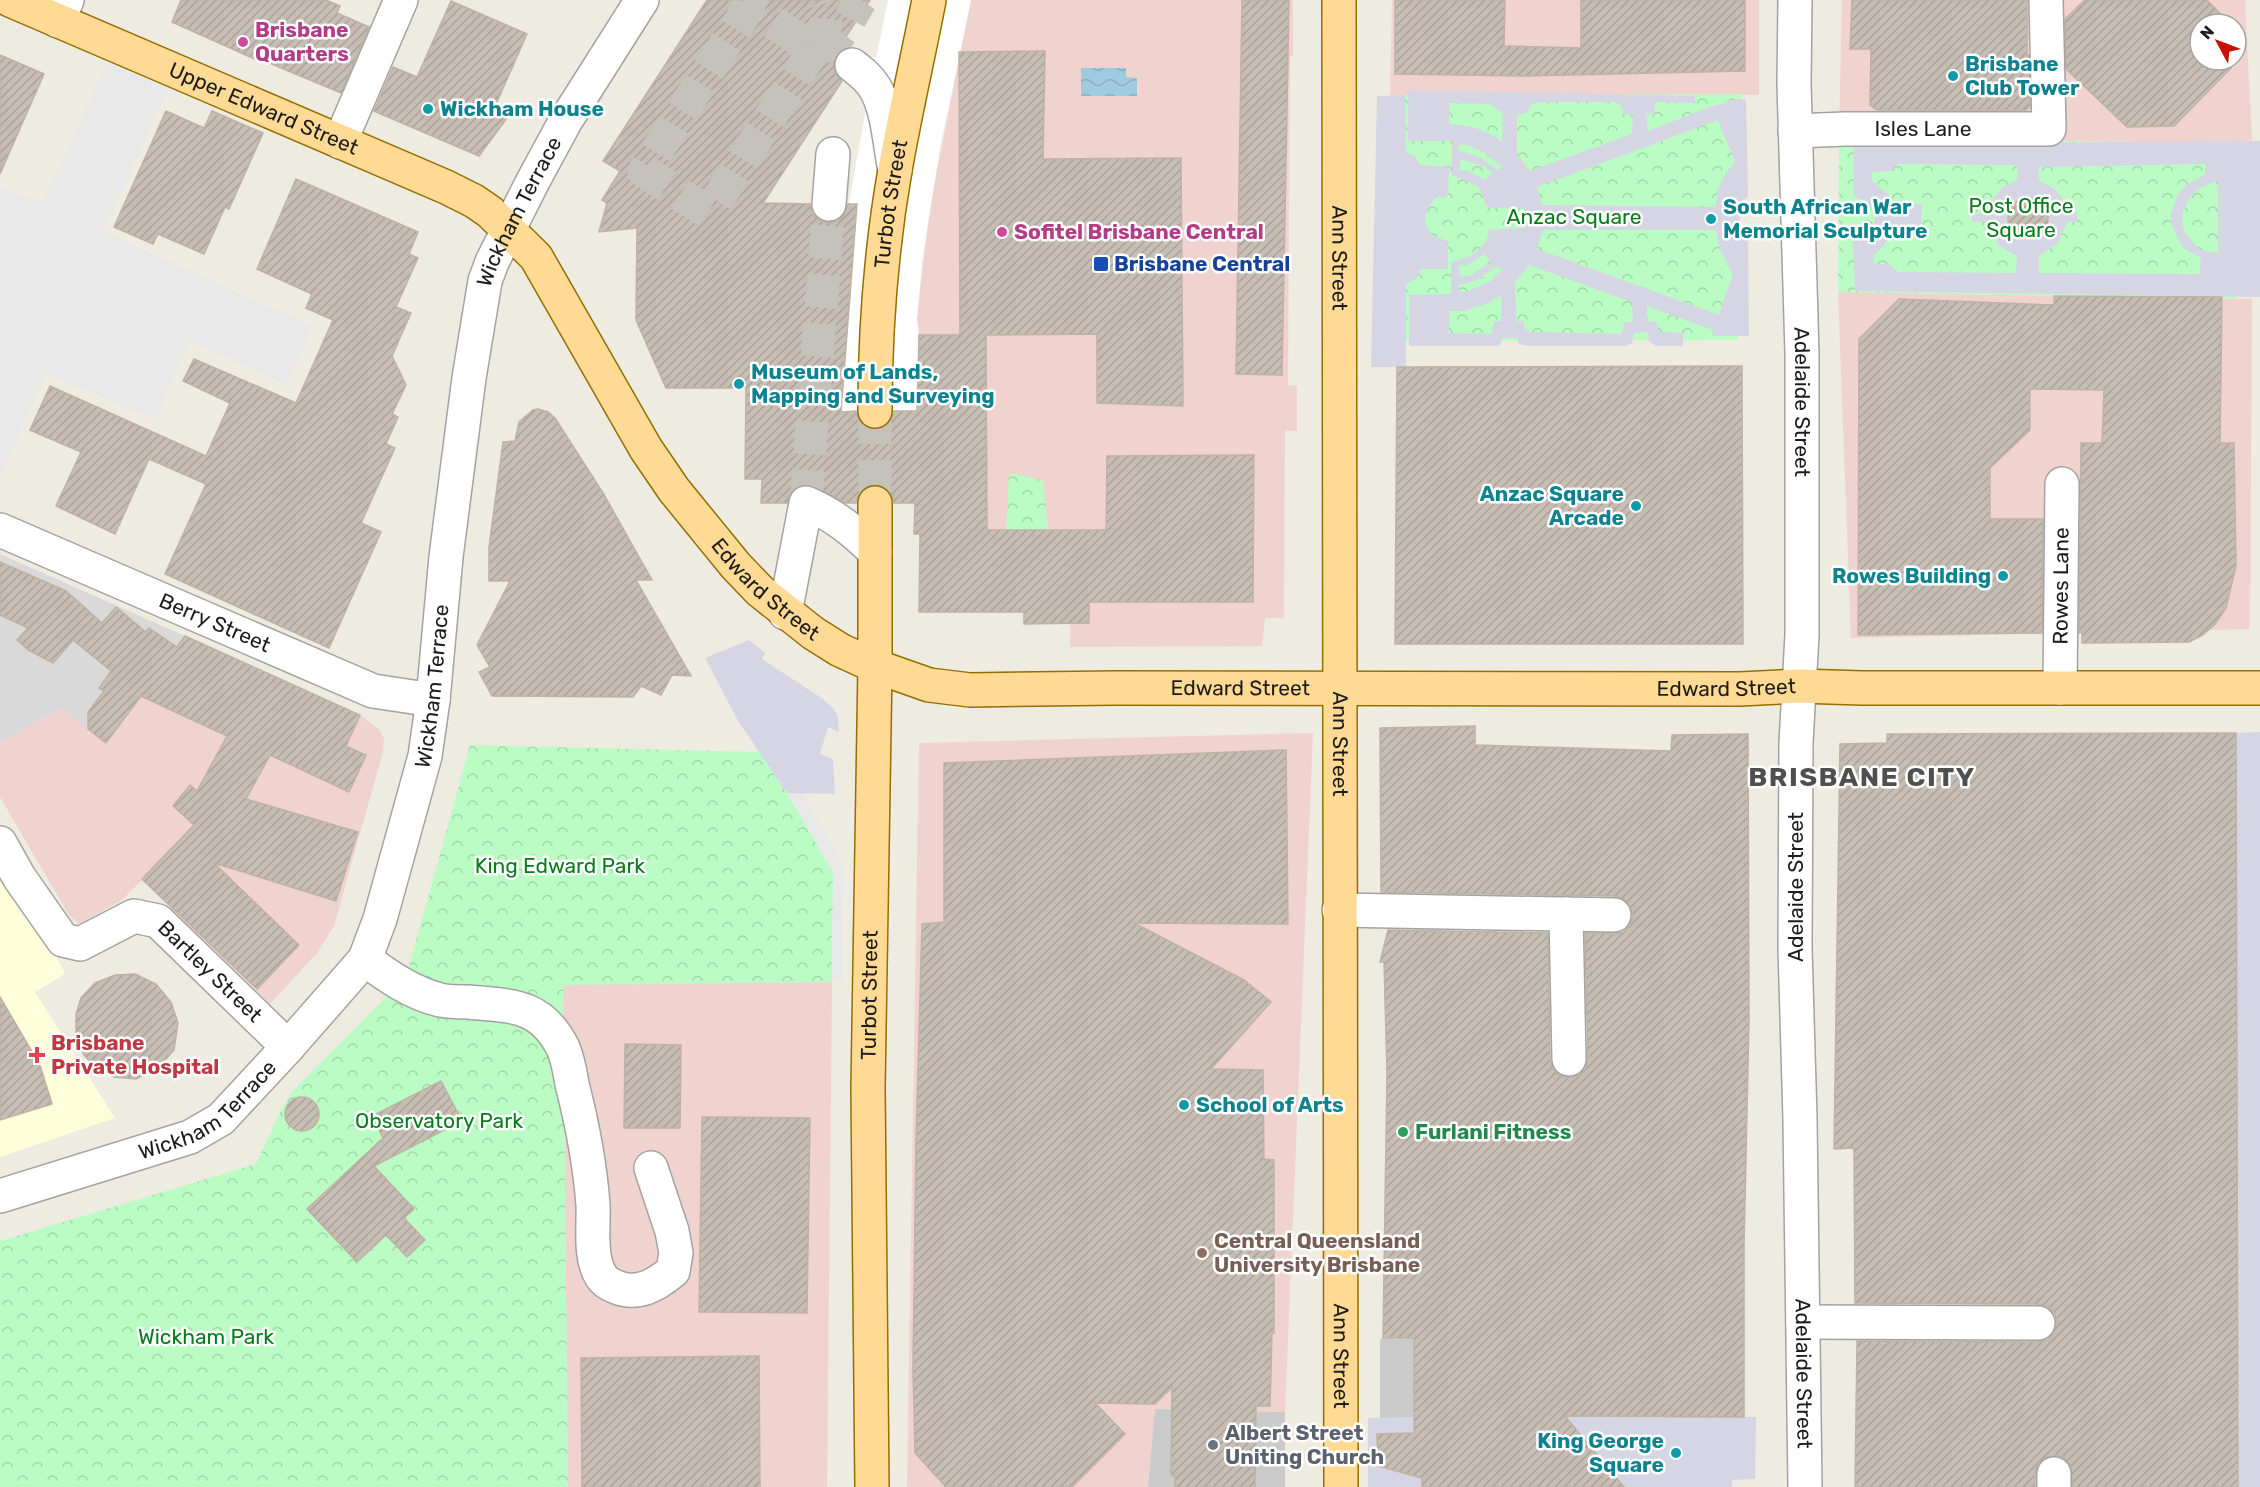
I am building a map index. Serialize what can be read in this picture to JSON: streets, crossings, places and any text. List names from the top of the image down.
{
  "streets": {
    "main road": [
      "Upper Edward Street",
      "Turbot Street",
      "Ann Street",
      "Edward Street"
    ],
    "street": [
      "Isles Lane",
      "Wickham Terrace",
      "Adelaide Street",
      "Rowes Lane",
      "Berry Street",
      "Bartley Street"
    ]
  },
  "crossings": [
    ["Upper Edward Street", "Wickham Terrace"],
    ["Upper Edward Street", "Edward Street"],
    ["Isles Lane", "Adelaide Street"],
    ["Turbot Street", "Edward Street"],
    ["Wickham Terrace", "Edward Street"],
    ["Wickham Terrace", "Berry Street"],
    ["Wickham Terrace", "Bartley Street"],
    ["Ann Street", "Edward Street"],
    ["Adelaide Street", "Edward Street"],
    ["Rowes Lane", "Edward Street"]
  ],
  "districts": ["BRISBANE CITY"],
  "parks": [
    "Post Office Square",
    "Anzac Square",
    "King Edward Park",
    "Observatory Park",
    "Wickham Park"
  ],
  "places": {
    "other": [
      "Brisbane Quarters",
      "Brisbane Club Tower",
      "Wickham House",
      "South African War Memorial Sculpture",
      "Sofitel Brisbane Central",
      "Museum of Lands, Mapping and Surveying",
      "Anzac Square Arcade",
      "Rowes Building",
      "School of Arts",
      "Furlani Fitness",
      "Central Queensland University Brisbane",
      "Albert Street Uniting Church",
      "King George Square"
    ],
    "transit": ["Brisbane Central"],
    "health": ["Brisbane Private Hospital"]
  },
  "north": "top left"
}
